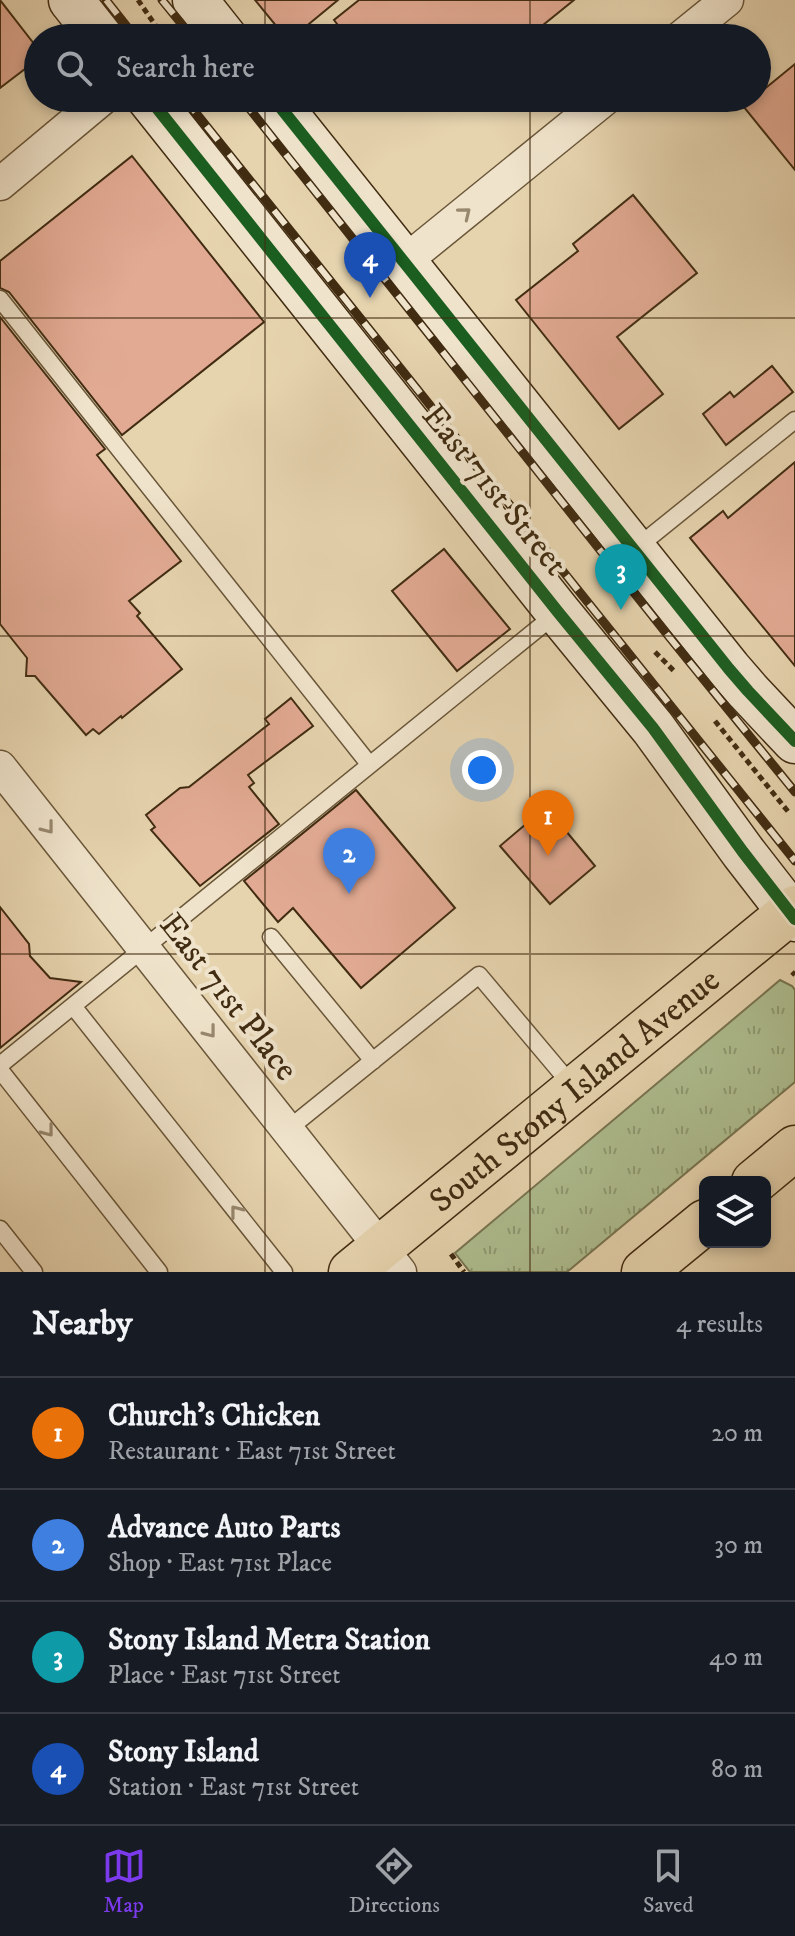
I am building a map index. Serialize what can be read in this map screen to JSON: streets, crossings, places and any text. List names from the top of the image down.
{
  "streets": {
    "highway": ["South Stony Island Avenue"],
    "main road": ["East 71st Street"],
    "street": ["East 71st Place"]
  },
  "crossings": [
    ["East 71st Street", "South Stony Island Avenue"],
    ["East 71st Place", "South Stony Island Avenue"]
  ],
  "one_way": ["East 71st Place"],
  "page": {
    "search": "Search here",
    "pins": [
      "4",
      "3",
      "1",
      "2"
    ],
    "heading": ["Nearby", "4 results"],
    "list": [
      {
        "mark": "1",
        "name": "Church's Chicken",
        "note": "Restaurant · East 71st Street",
        "value": "20 m"
      },
      {
        "mark": "2",
        "name": "Advance Auto Parts",
        "note": "Shop · East 71st Place",
        "value": "30 m"
      },
      {
        "mark": "3",
        "name": "Stony Island Metra Station",
        "note": "Place · East 71st Street",
        "value": "40 m"
      },
      {
        "mark": "4",
        "name": "Stony Island",
        "note": "Station · East 71st Street",
        "value": "80 m"
      }
    ],
    "nav": ["Map", "Directions", "Saved"]
  }
}
